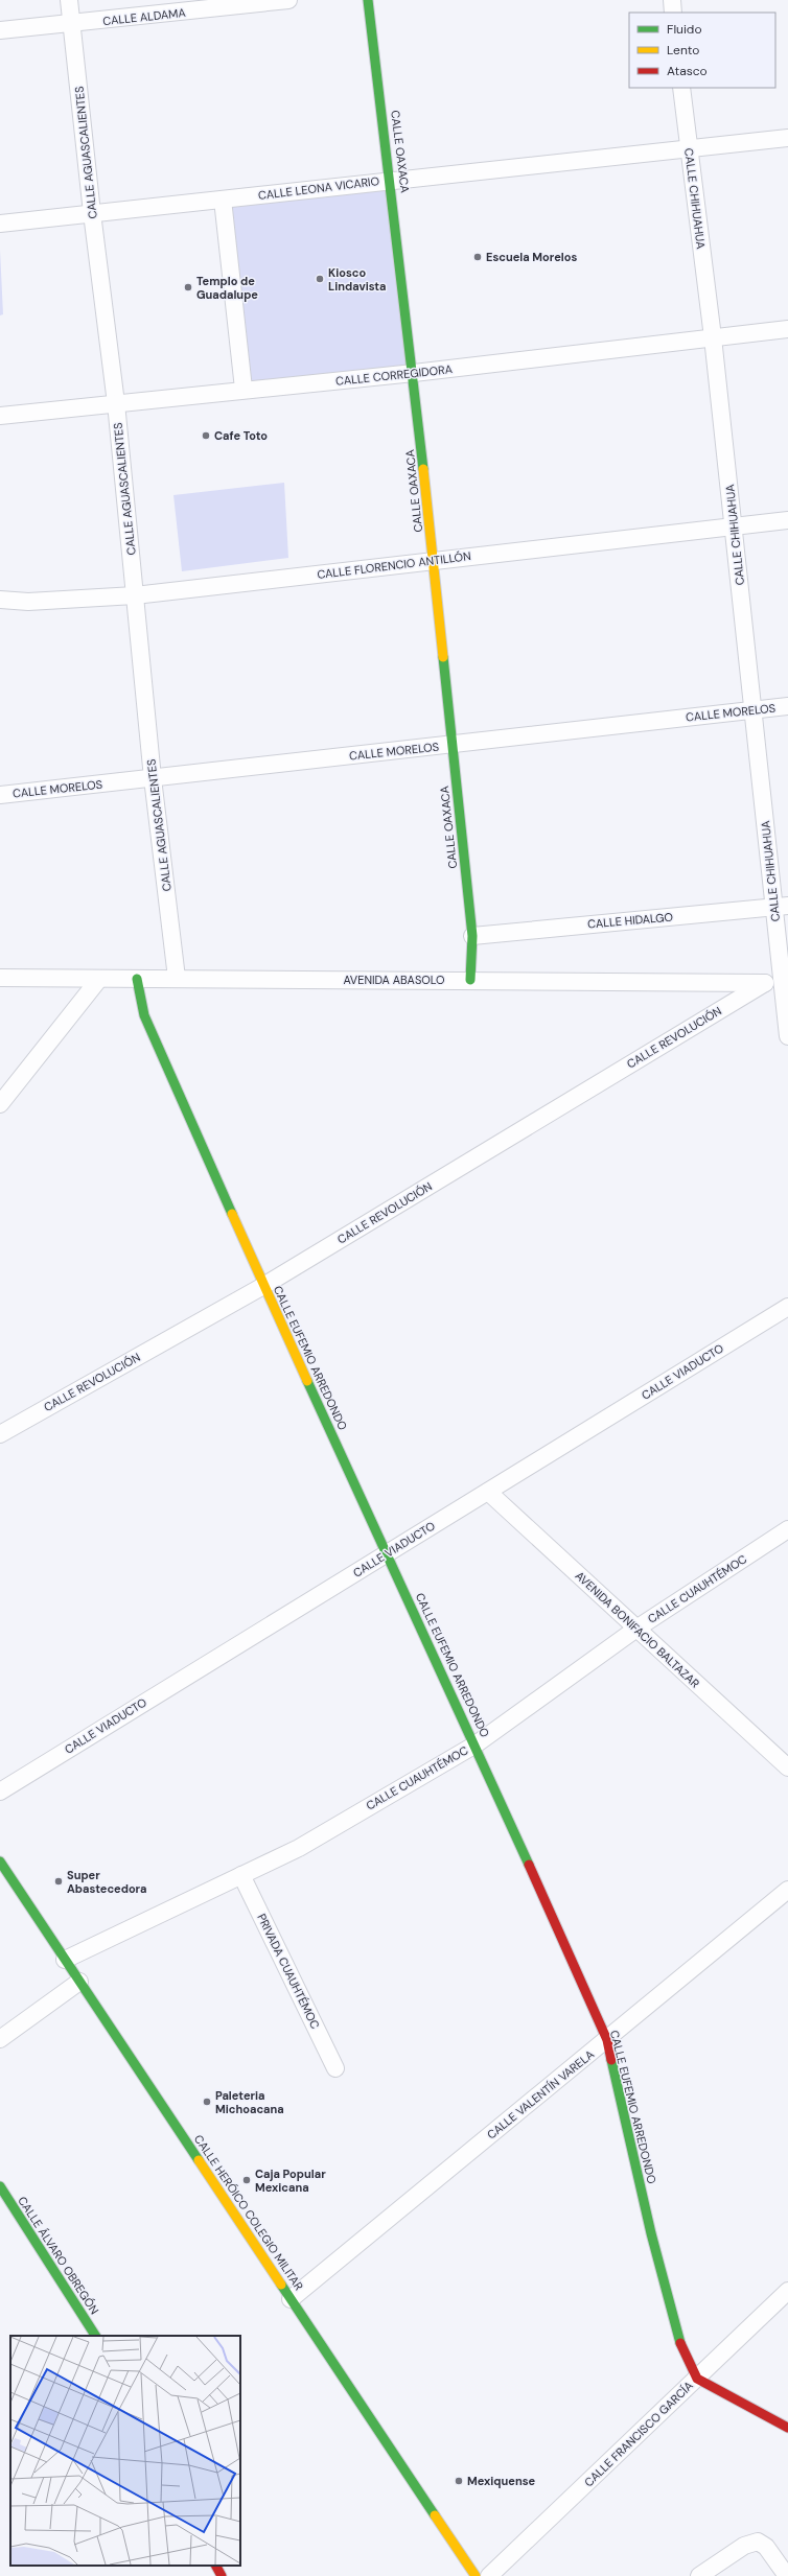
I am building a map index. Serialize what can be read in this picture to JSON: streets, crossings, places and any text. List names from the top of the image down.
{
  "streets": {
    "street": [
      "CALLE ALDAMA",
      "CALLE OAXACA",
      "CALLE AGUASCALIENTES",
      "CALLE LEONA VICARIO",
      "CALLE CHIHUAHUA",
      "CALLE CORREGIDORA",
      "CALLE FLORENCIO ANTILLÓN",
      "CALLE MORELOS",
      "CALLE HIDALGO",
      "AVENIDA ABASOLO",
      "CALLE REVOLUCIÓN",
      "CALLE EUFEMIO ARREDONDO",
      "CALLE VIADUCTO",
      "CALLE CUAUHTÉMOC",
      "AVENIDA BONIFACIO BALTAZAR",
      "PRIVADA CUAUHTÉMOC",
      "CALLE VALENTÍN VARELA",
      "CALLE HERÓICO COLEGIO MILITAR",
      "CALLE ÁLVARO OBREGÓN",
      "CALLE FRANCISCO GARCÍA"
    ]
  },
  "crossings": [
    ["CALLE ALDAMA", "CALLE AGUASCALIENTES"],
    ["CALLE OAXACA", "CALLE LEONA VICARIO"],
    ["CALLE OAXACA", "CALLE CORREGIDORA"],
    ["CALLE OAXACA", "CALLE FLORENCIO ANTILLÓN"],
    ["CALLE OAXACA", "CALLE MORELOS"],
    ["CALLE OAXACA", "CALLE HIDALGO"],
    ["CALLE OAXACA", "AVENIDA ABASOLO"],
    ["CALLE AGUASCALIENTES", "CALLE LEONA VICARIO"],
    ["CALLE AGUASCALIENTES", "CALLE CORREGIDORA"],
    ["CALLE AGUASCALIENTES", "CALLE FLORENCIO ANTILLÓN"],
    ["CALLE AGUASCALIENTES", "CALLE MORELOS"],
    ["CALLE AGUASCALIENTES", "AVENIDA ABASOLO"],
    ["CALLE LEONA VICARIO", "CALLE CHIHUAHUA"],
    ["CALLE CHIHUAHUA", "CALLE CORREGIDORA"],
    ["CALLE CHIHUAHUA", "CALLE FLORENCIO ANTILLÓN"],
    ["CALLE CHIHUAHUA", "CALLE MORELOS"],
    ["CALLE CHIHUAHUA", "CALLE HIDALGO"],
    ["CALLE CHIHUAHUA", "AVENIDA ABASOLO"],
    ["AVENIDA ABASOLO", "CALLE REVOLUCIÓN"],
    ["AVENIDA ABASOLO", "CALLE EUFEMIO ARREDONDO"],
    ["CALLE REVOLUCIÓN", "CALLE EUFEMIO ARREDONDO"],
    ["CALLE EUFEMIO ARREDONDO", "CALLE VIADUCTO"],
    ["CALLE EUFEMIO ARREDONDO", "CALLE CUAUHTÉMOC"],
    ["CALLE EUFEMIO ARREDONDO", "CALLE VALENTÍN VARELA"],
    ["CALLE EUFEMIO ARREDONDO", "CALLE FRANCISCO GARCÍA"],
    ["CALLE VIADUCTO", "AVENIDA BONIFACIO BALTAZAR"],
    ["CALLE CUAUHTÉMOC", "AVENIDA BONIFACIO BALTAZAR"],
    ["CALLE CUAUHTÉMOC", "PRIVADA CUAUHTÉMOC"],
    ["CALLE CUAUHTÉMOC", "CALLE HERÓICO COLEGIO MILITAR"],
    ["CALLE VALENTÍN VARELA", "CALLE HERÓICO COLEGIO MILITAR"]
  ],
  "places": [
    "Escuela Morelos",
    "Kiosco Lindavista",
    "Templo de Guadalupe",
    "Cafe Toto",
    "Super Abastecedora",
    "Paleteria Michoacana",
    "Caja Popular Mexicana",
    "Mexiquense"
  ],
  "legend": ["Fluido", "Lento", "Atasco"]
}
